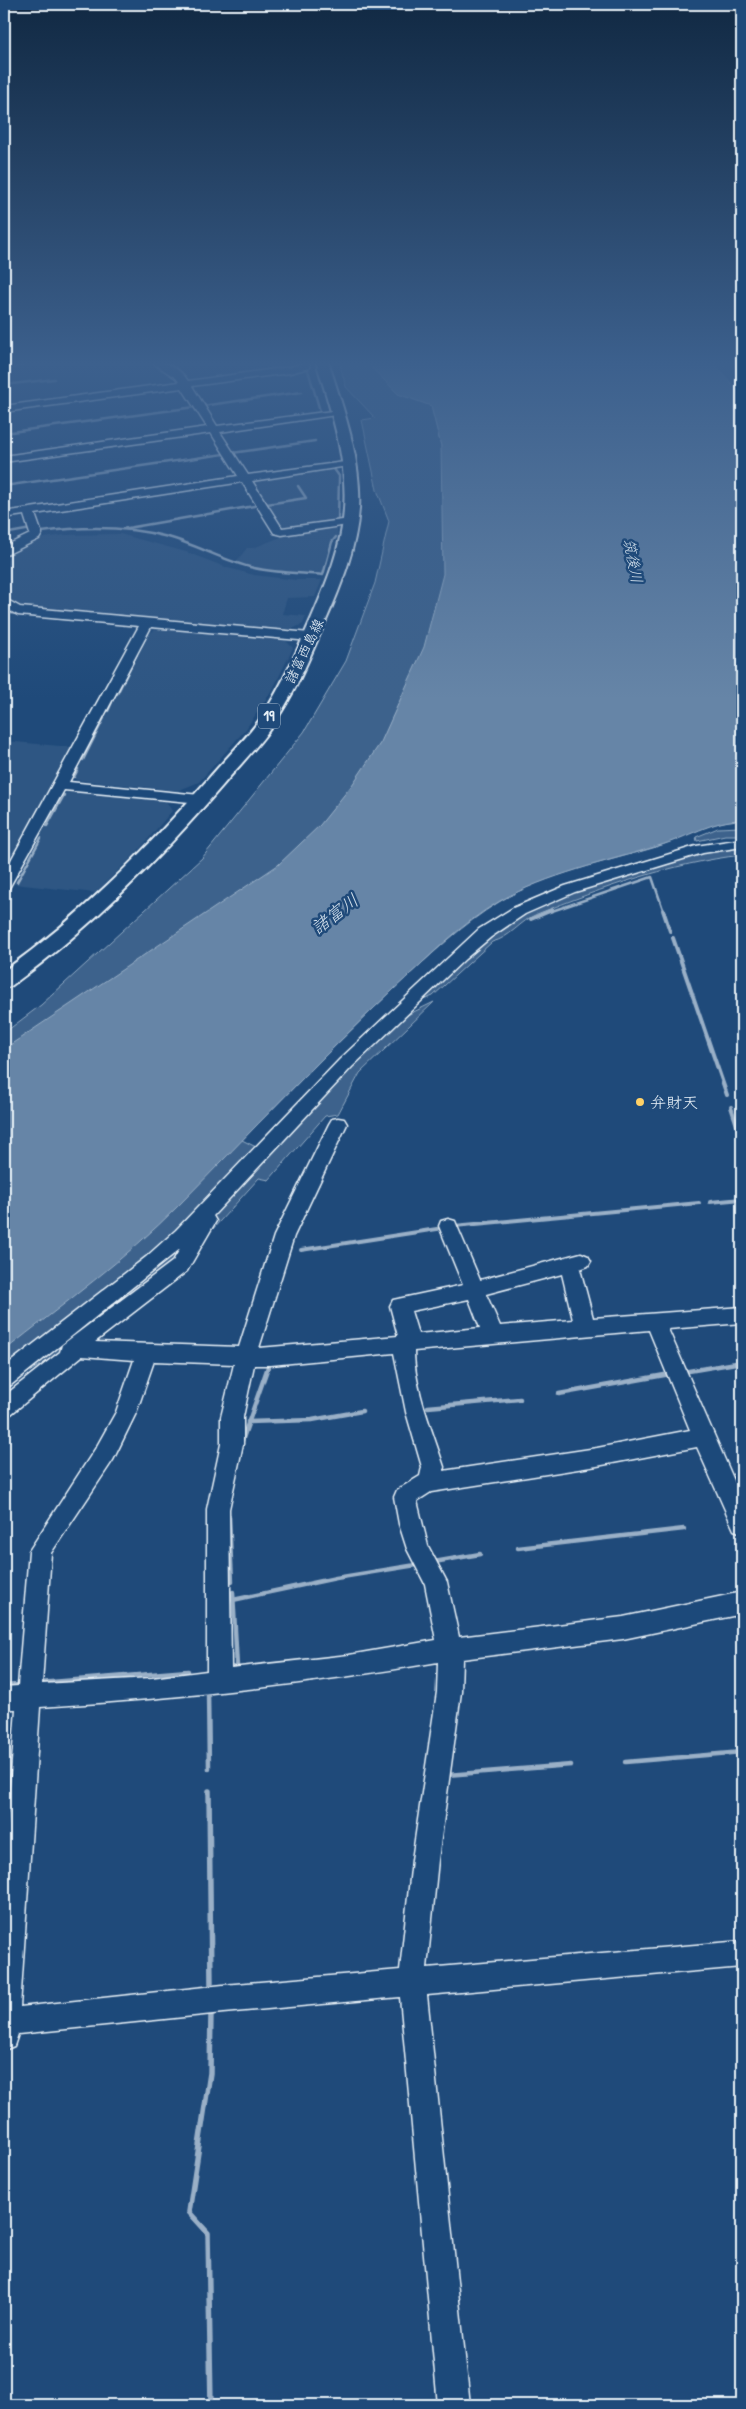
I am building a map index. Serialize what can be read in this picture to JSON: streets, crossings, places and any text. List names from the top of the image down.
{
  "streets": {
    "main road": ["諸富西島線", "19"]
  },
  "water": ["筑後川", "諸富川"],
  "places": ["弁財天"]
}
